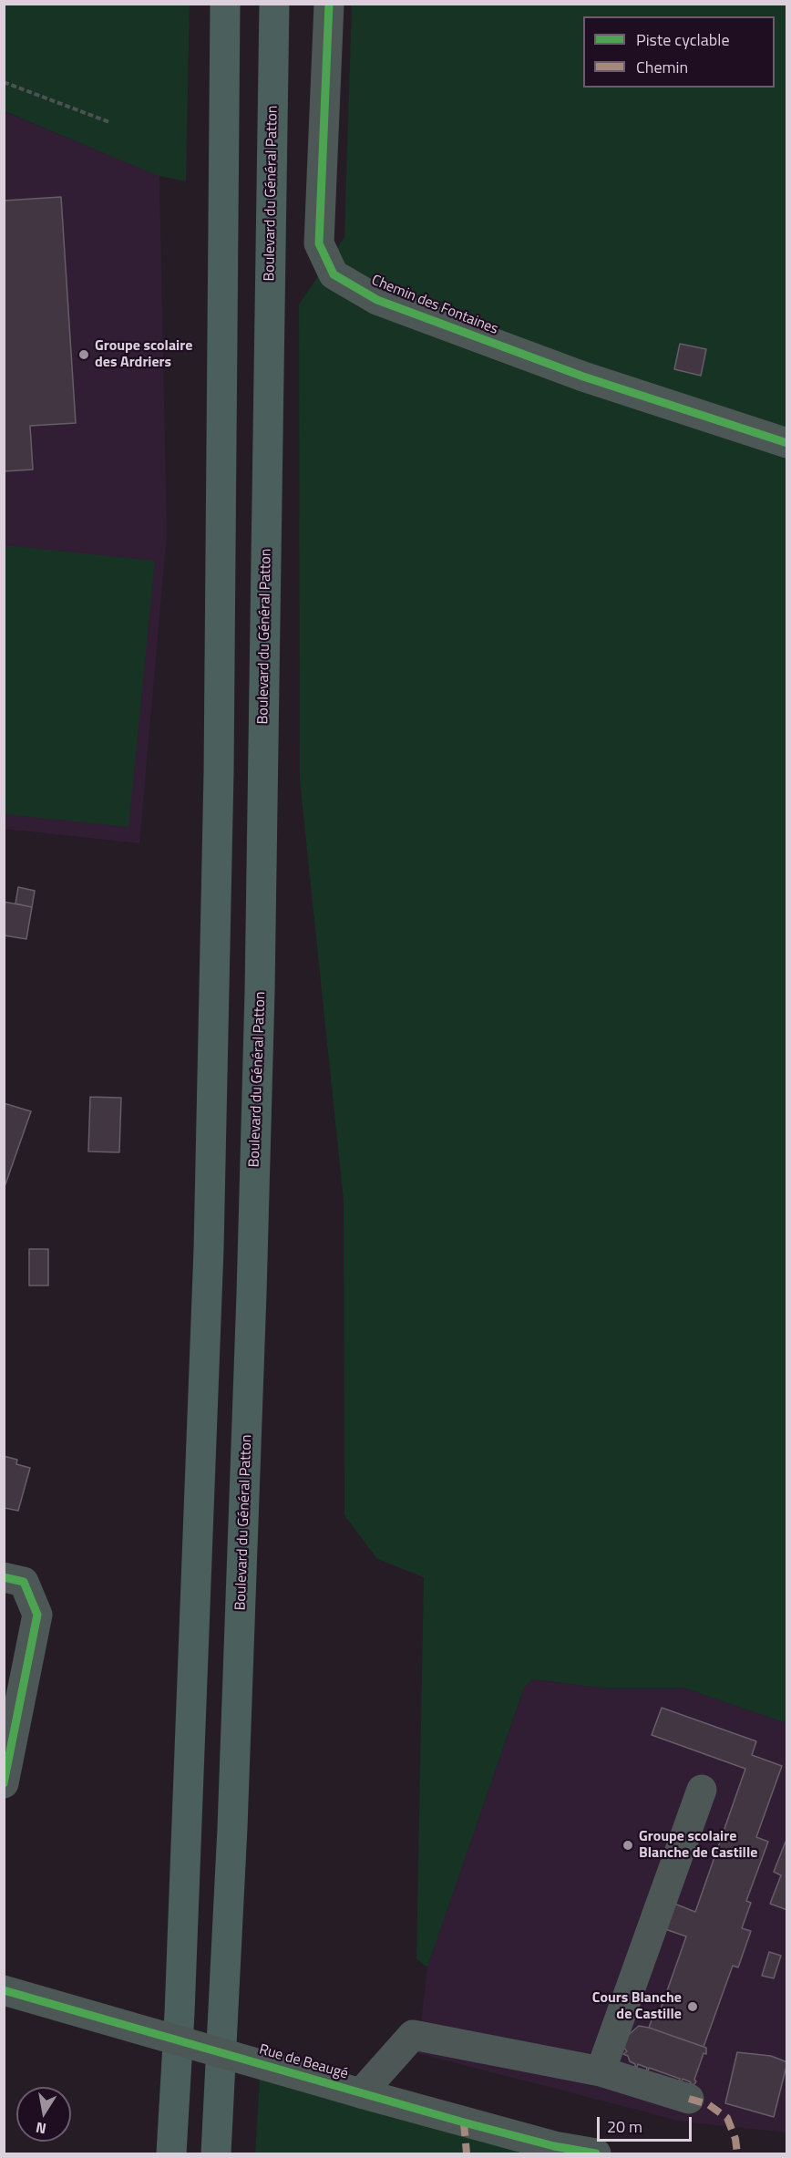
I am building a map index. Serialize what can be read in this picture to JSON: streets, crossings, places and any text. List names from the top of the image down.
{
  "streets": {
    "highway": ["Boulevard du Général Patton"],
    "street": ["Chemin des Fontaines", "Rue de Beaugé"]
  },
  "places": ["Groupe scolaire des Ardriers", "Groupe scolaire Blanche de Castille", "Cours Blanche de Castille"],
  "legend": ["Piste cyclable", "Chemin"],
  "scale_bar": "20 m",
  "north": "bottom"
}
